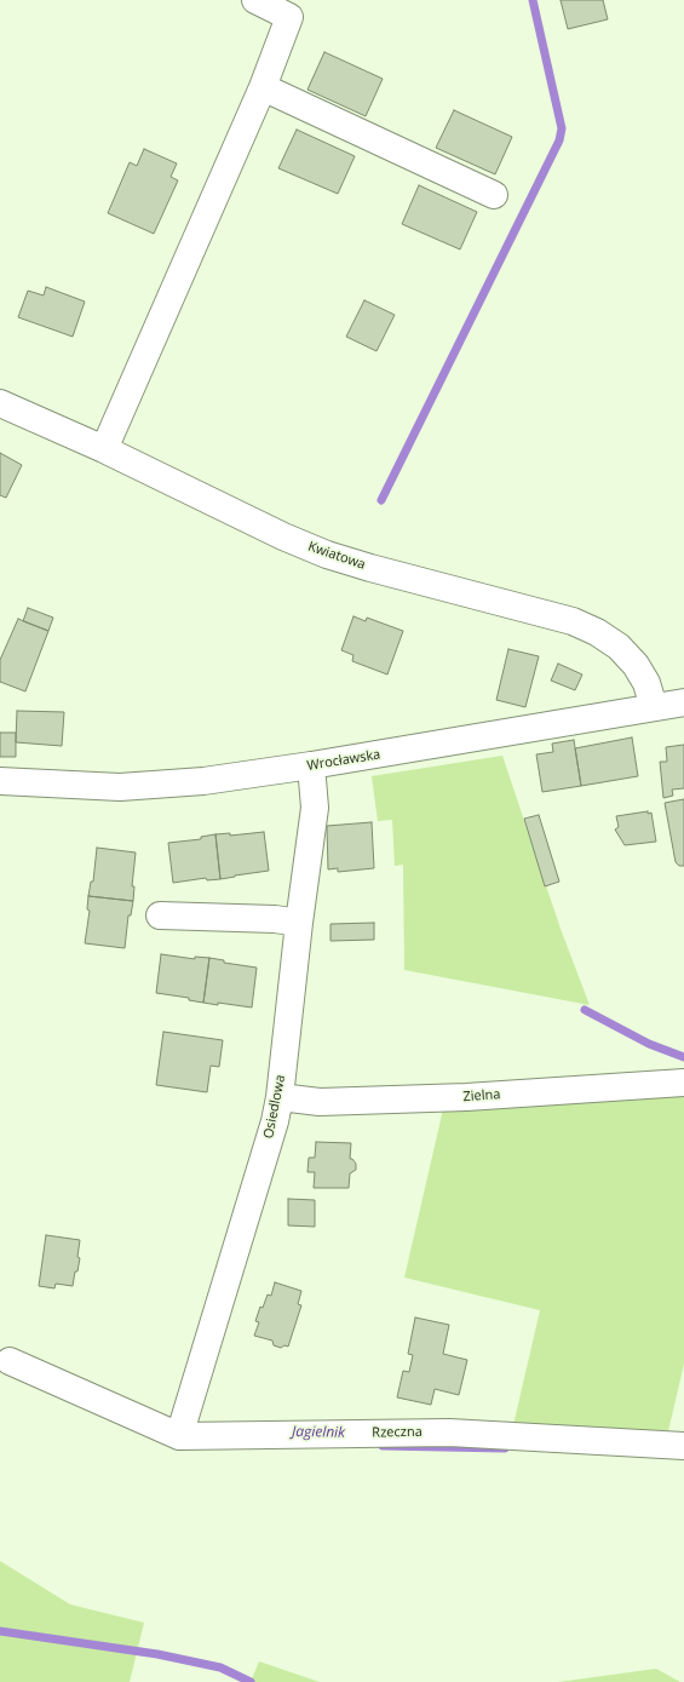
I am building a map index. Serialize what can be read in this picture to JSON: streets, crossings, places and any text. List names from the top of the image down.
{
  "streets": {
    "street": [
      "Kwiatowa",
      "Wrocławska",
      "Zielna",
      "Osiedlowa",
      "Rzeczna"
    ]
  },
  "crossings": [
    ["Kwiatowa", "Wrocławska"],
    ["Wrocławska", "Osiedlowa"],
    ["Zielna", "Osiedlowa"],
    ["Osiedlowa", "Rzeczna"]
  ],
  "water": ["Jagielnik"]
}
